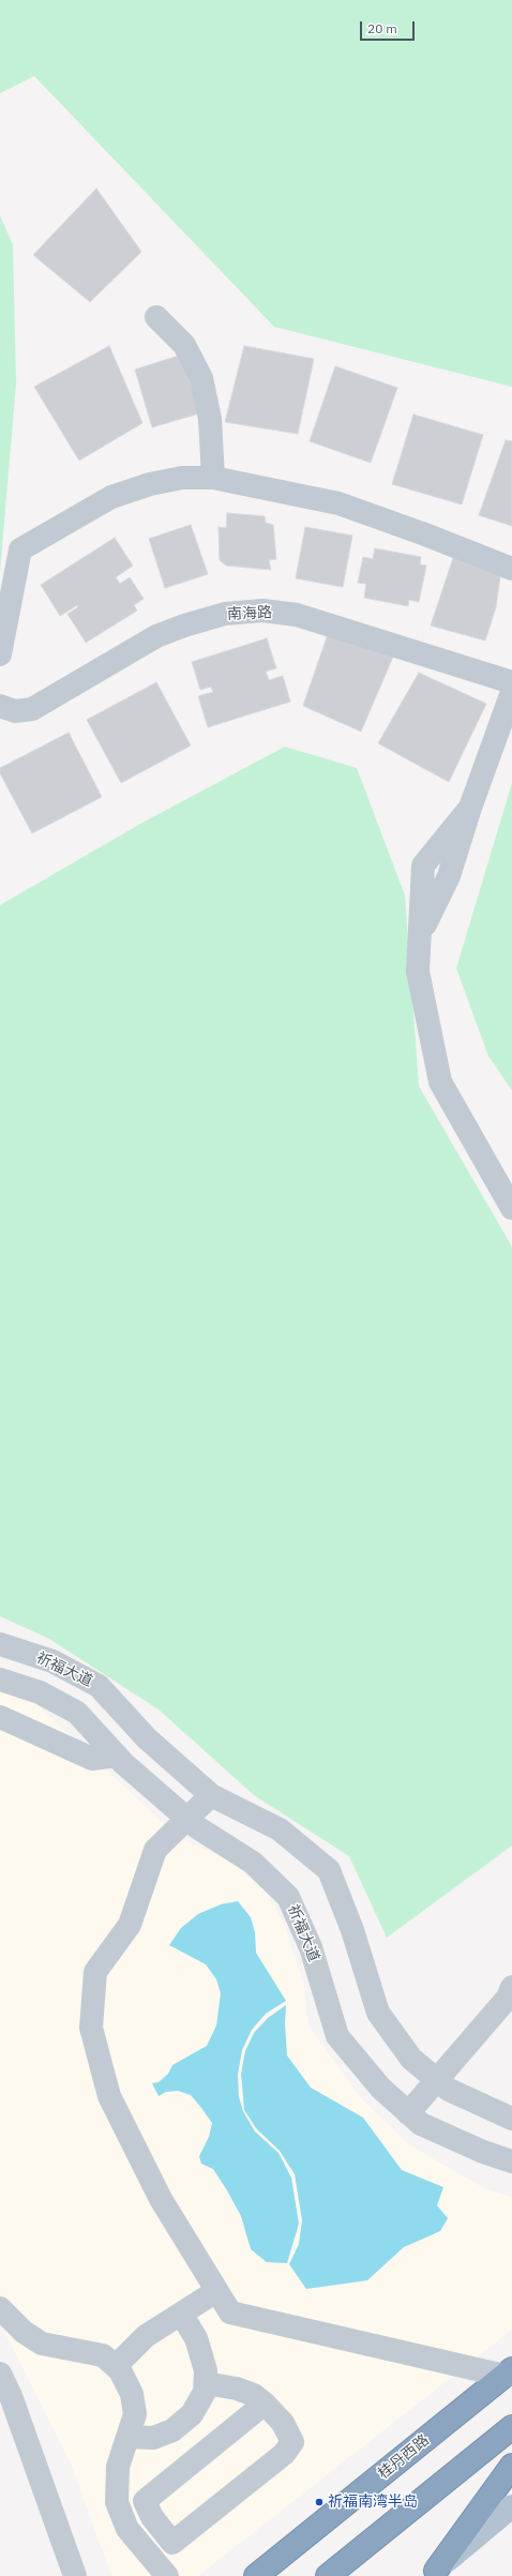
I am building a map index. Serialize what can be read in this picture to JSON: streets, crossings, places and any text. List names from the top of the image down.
{
  "streets": {
    "highway": ["桂丹西路"],
    "street": ["南海路", "祈福大道"]
  },
  "places": ["祈福南湾半岛"],
  "scale_bar": "20 m"
}
